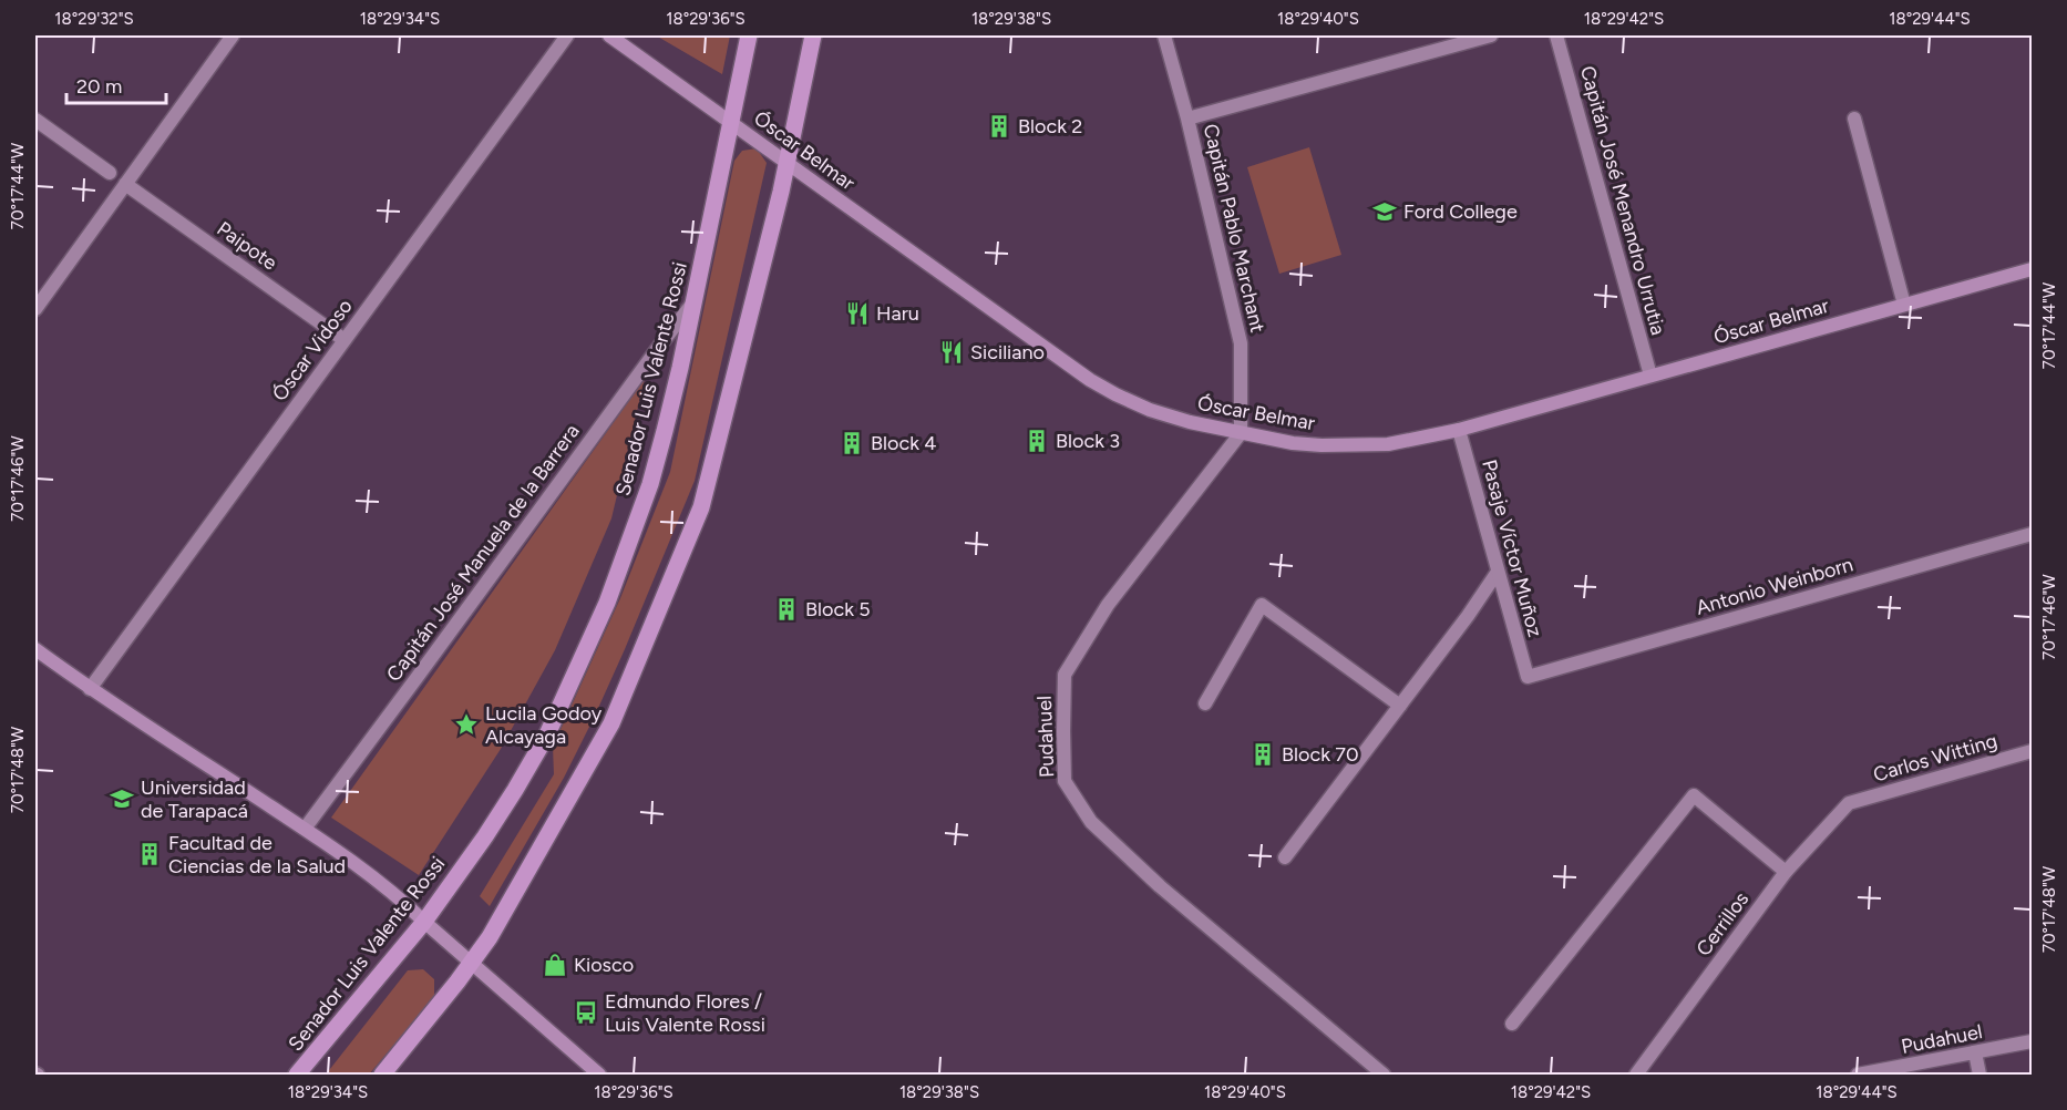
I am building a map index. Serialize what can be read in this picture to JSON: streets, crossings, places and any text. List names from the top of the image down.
{
  "streets": {
    "main road": ["Senador Luis Valente Rossi"],
    "street": [
      "Óscar Belmar",
      "Capitán José Menandro Urrutia",
      "Capitán Pablo Marchant",
      "Paipote",
      "Óscar Vidoso",
      "Pasaje Víctor Muñoz",
      "Capitán José Manuela de la Barrera",
      "Antonio Weinborn",
      "Pudahuel",
      "Carlos Witting",
      "Cerrillos"
    ]
  },
  "crossings": [
    ["Óscar Belmar", "Capitán José Menandro Urrutia"],
    ["Óscar Belmar", "Capitán Pablo Marchant"],
    ["Óscar Belmar", "Senador Luis Valente Rossi"],
    ["Óscar Belmar", "Pasaje Víctor Muñoz"],
    ["Óscar Belmar", "Pudahuel"],
    ["Capitán Pablo Marchant", "Pudahuel"],
    ["Paipote", "Óscar Vidoso"],
    ["Senador Luis Valente Rossi", "Capitán José Manuela de la Barrera"],
    ["Pasaje Víctor Muñoz", "Antonio Weinborn"],
    ["Carlos Witting", "Cerrillos"]
  ],
  "places": {
    "building": [
      "Block 2",
      "Block 3",
      "Block 4",
      "Block 5",
      "Block 70",
      "Facultad de Ciencias de la Salud"
    ],
    "school or university": ["Ford College", "Universidad de Tarapacá"],
    "restaurant": ["Haru", "Siciliano"],
    "place": ["Lucila Godoy Alcayaga"],
    "shop": ["Kiosco"],
    "bus stop": ["Edmundo Flores / Luis Valente Rossi"]
  },
  "scale_bar": "20 m",
  "coordinates": [
    "18°29'32\"S",
    "18°29'34\"S",
    "18°29'36\"S",
    "18°29'38\"S",
    "18°29'40\"S",
    "18°29'42\"S",
    "18°29'44\"S",
    "70°17'44\"W",
    "70°17'46\"W",
    "70°17'48\"W"
  ]
}
